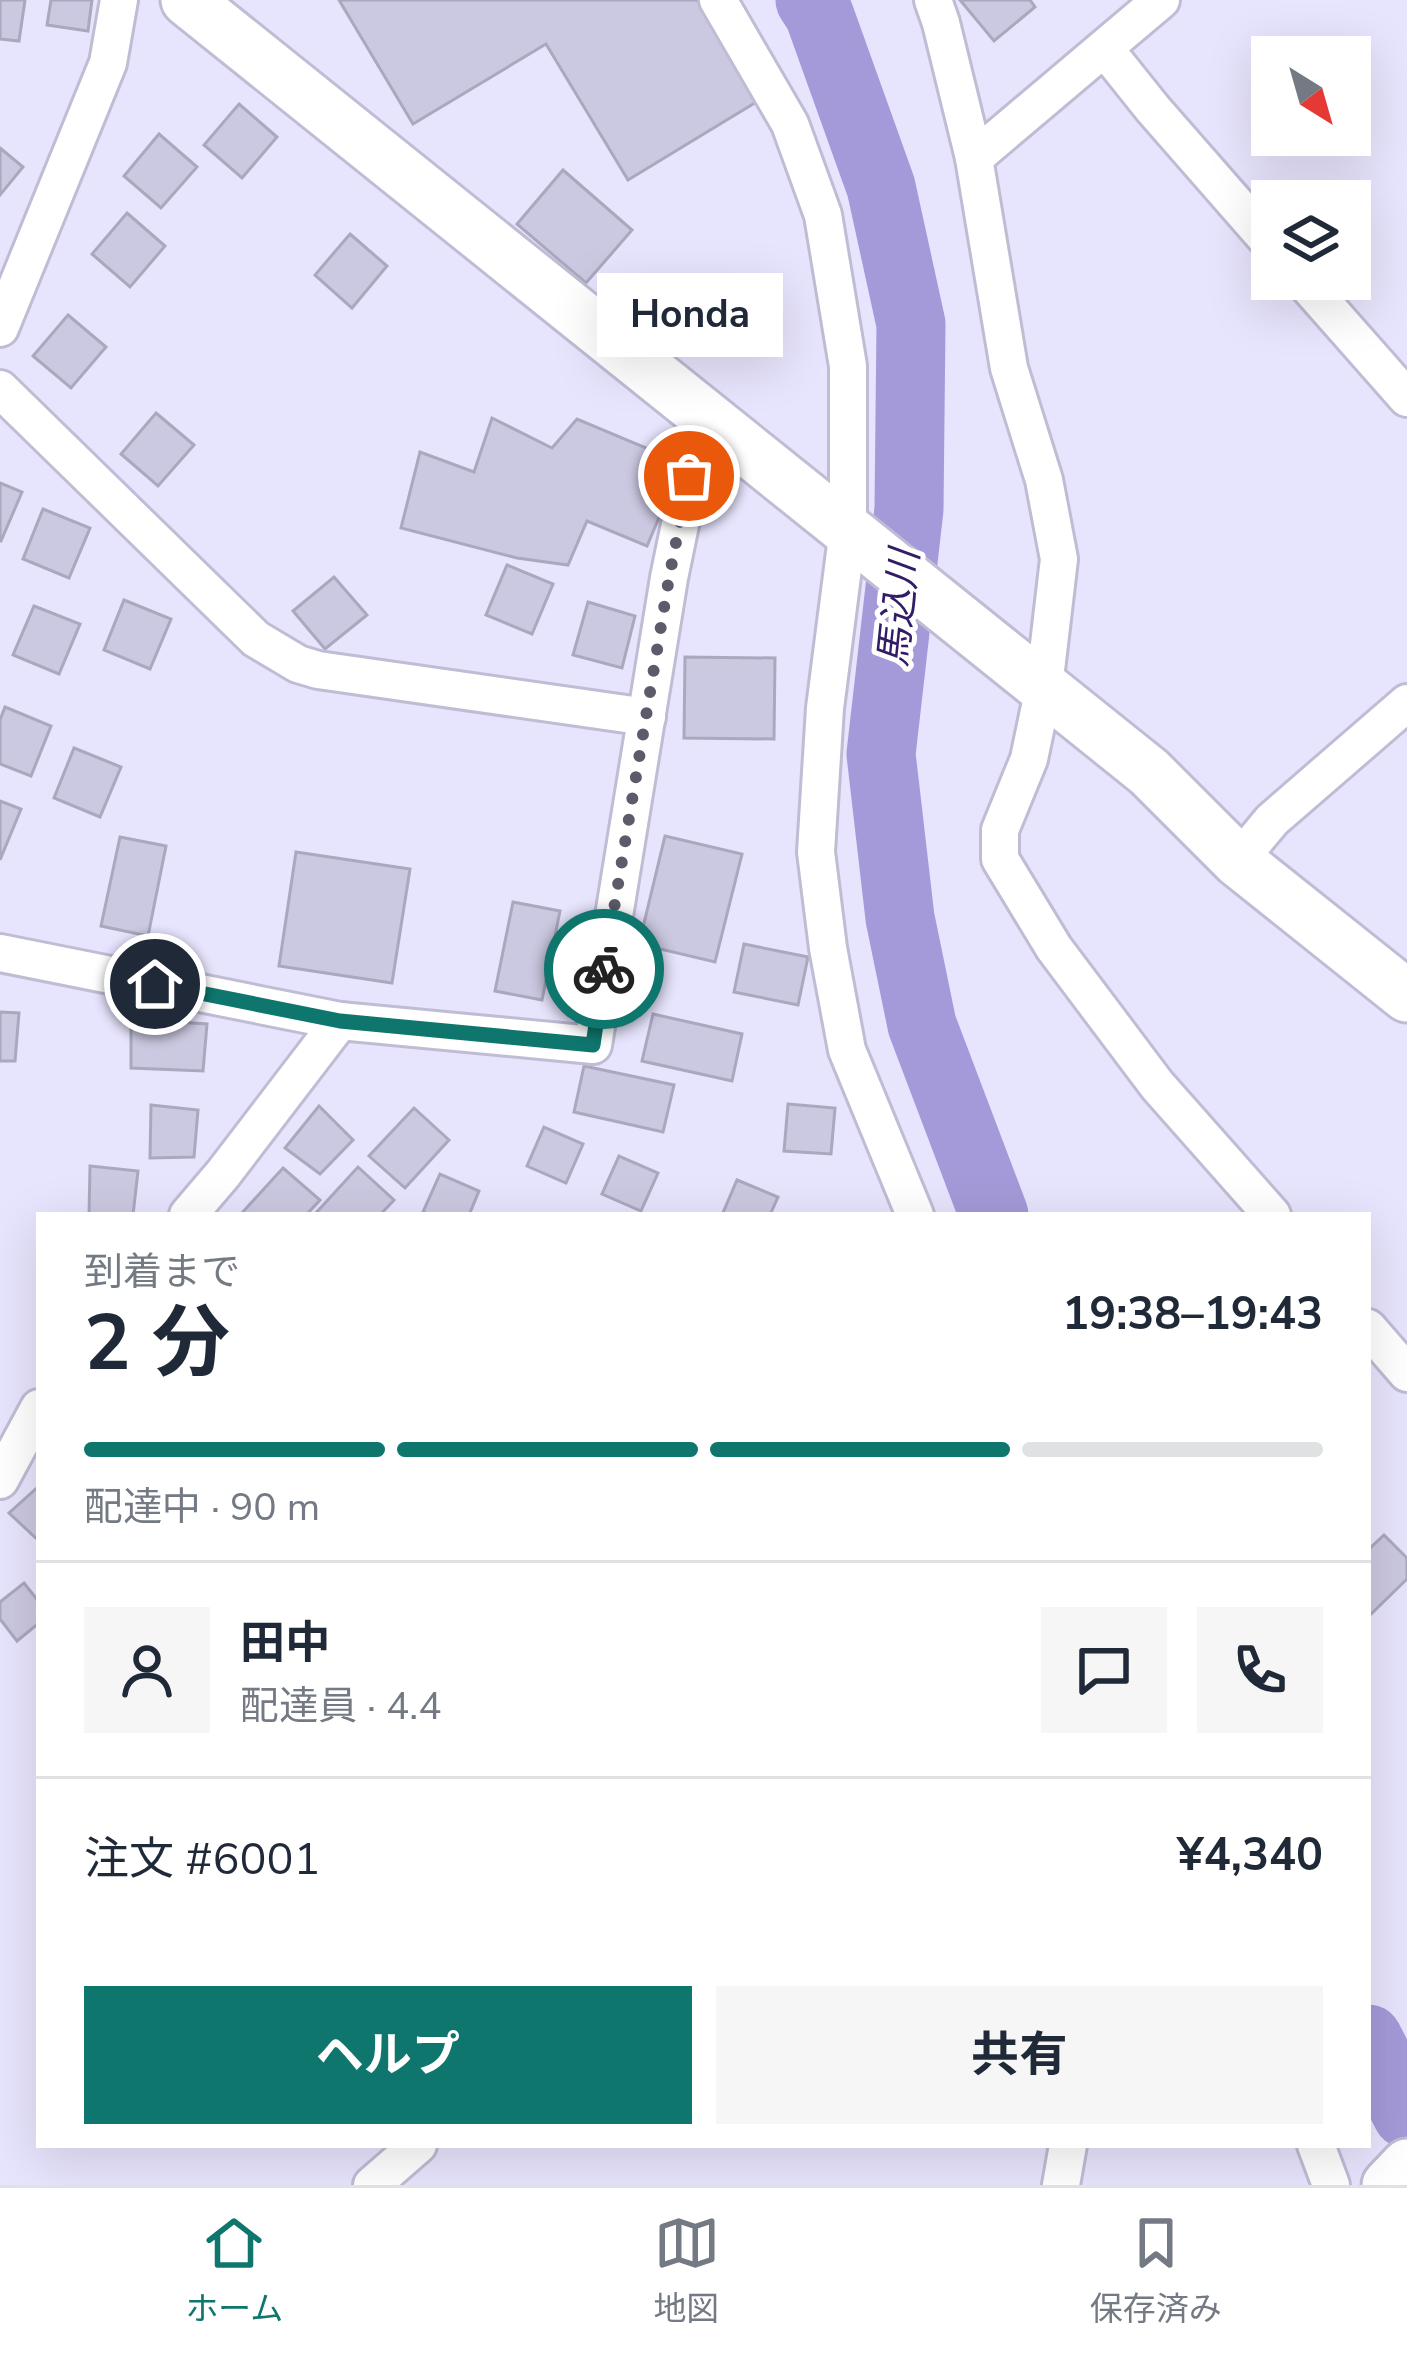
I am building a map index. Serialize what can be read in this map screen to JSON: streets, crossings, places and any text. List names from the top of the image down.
{
  "water": ["馬込川"],
  "places": ["Honda"],
  "north": "bottom right",
  "page": {
    "bubble": "Honda",
    "heading": ["2 分", "到着まで", "19:38–19:43"],
    "panel": [
      "田中",
      "配達員 · 4.4",
      "注文 #6001",
      "¥4,340"
    ],
    "bar": "配達中 · 90 m",
    "buttons": ["ヘルプ", "共有"],
    "tabs": ["ホーム", "地図", "保存済み"]
  }
}
